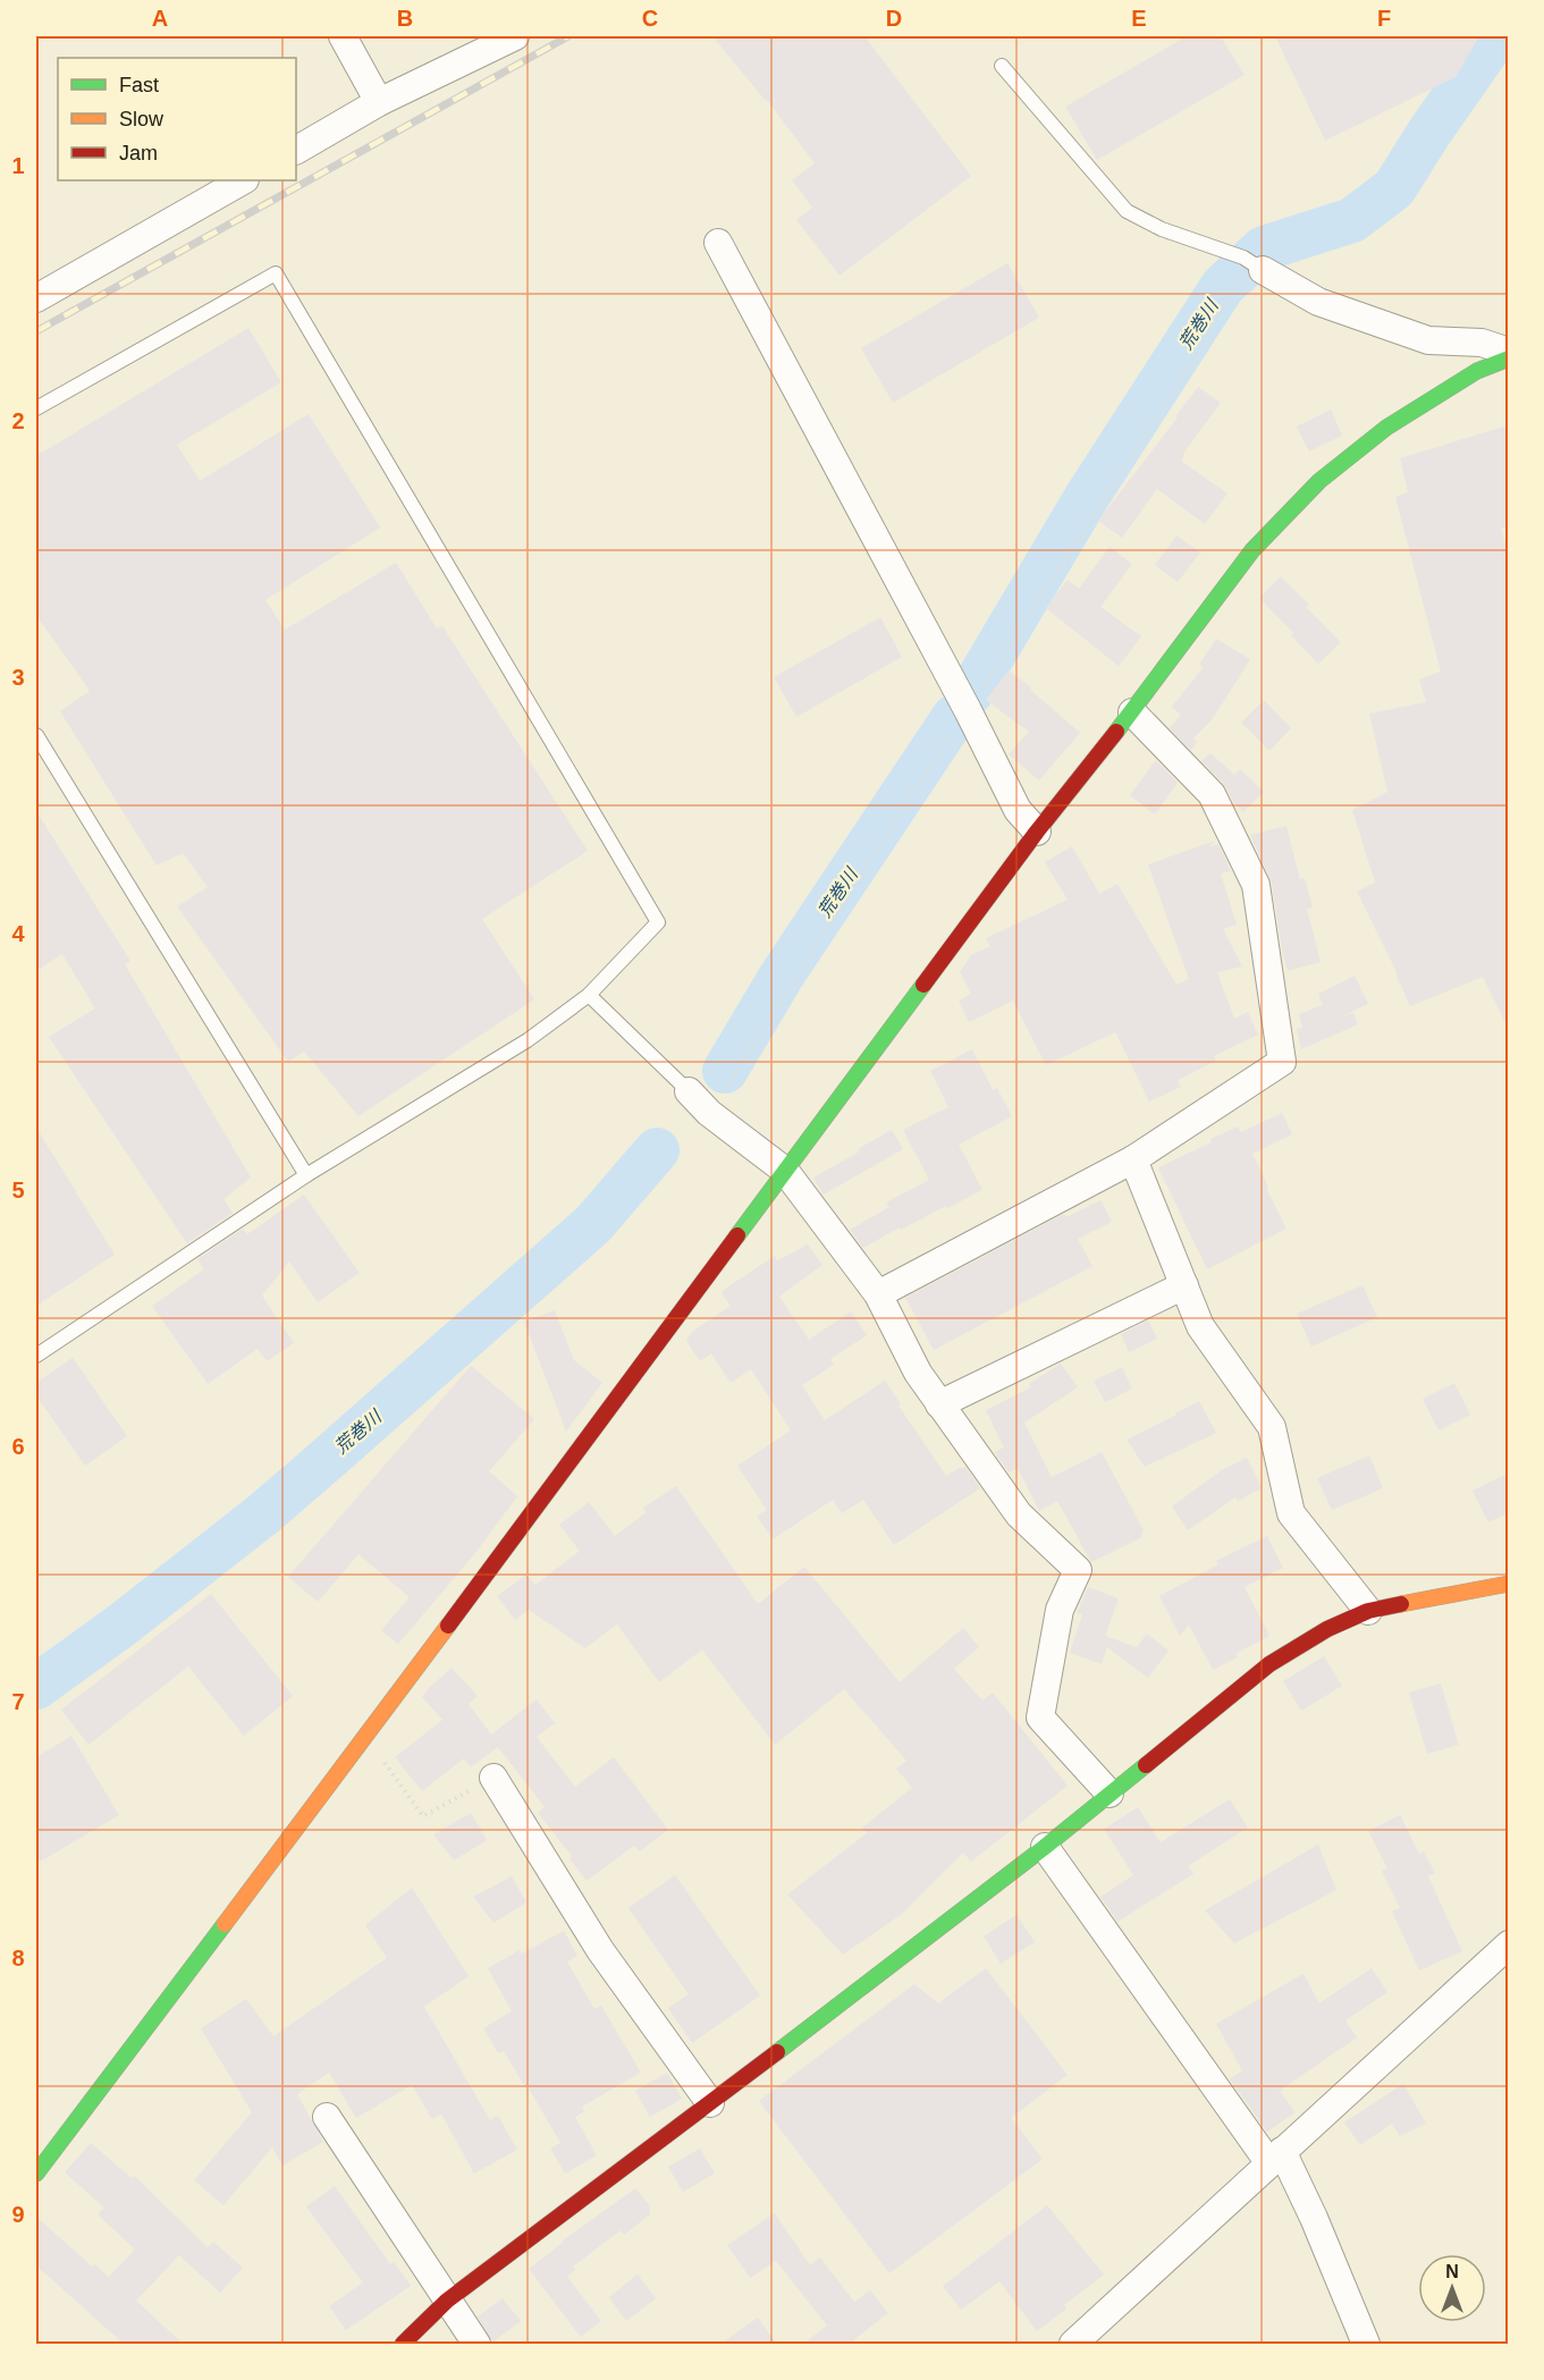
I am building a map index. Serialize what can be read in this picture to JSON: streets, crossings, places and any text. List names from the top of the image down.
{
  "water": ["荒巻川"],
  "legend": ["Fast", "Slow", "Jam"],
  "north": "top",
  "grid": {
    "columns": [
      "A",
      "B",
      "C",
      "D",
      "E",
      "F"
    ],
    "rows": [
      "1",
      "2",
      "3",
      "4",
      "5",
      "6",
      "7",
      "8",
      "9"
    ]
  }
}
